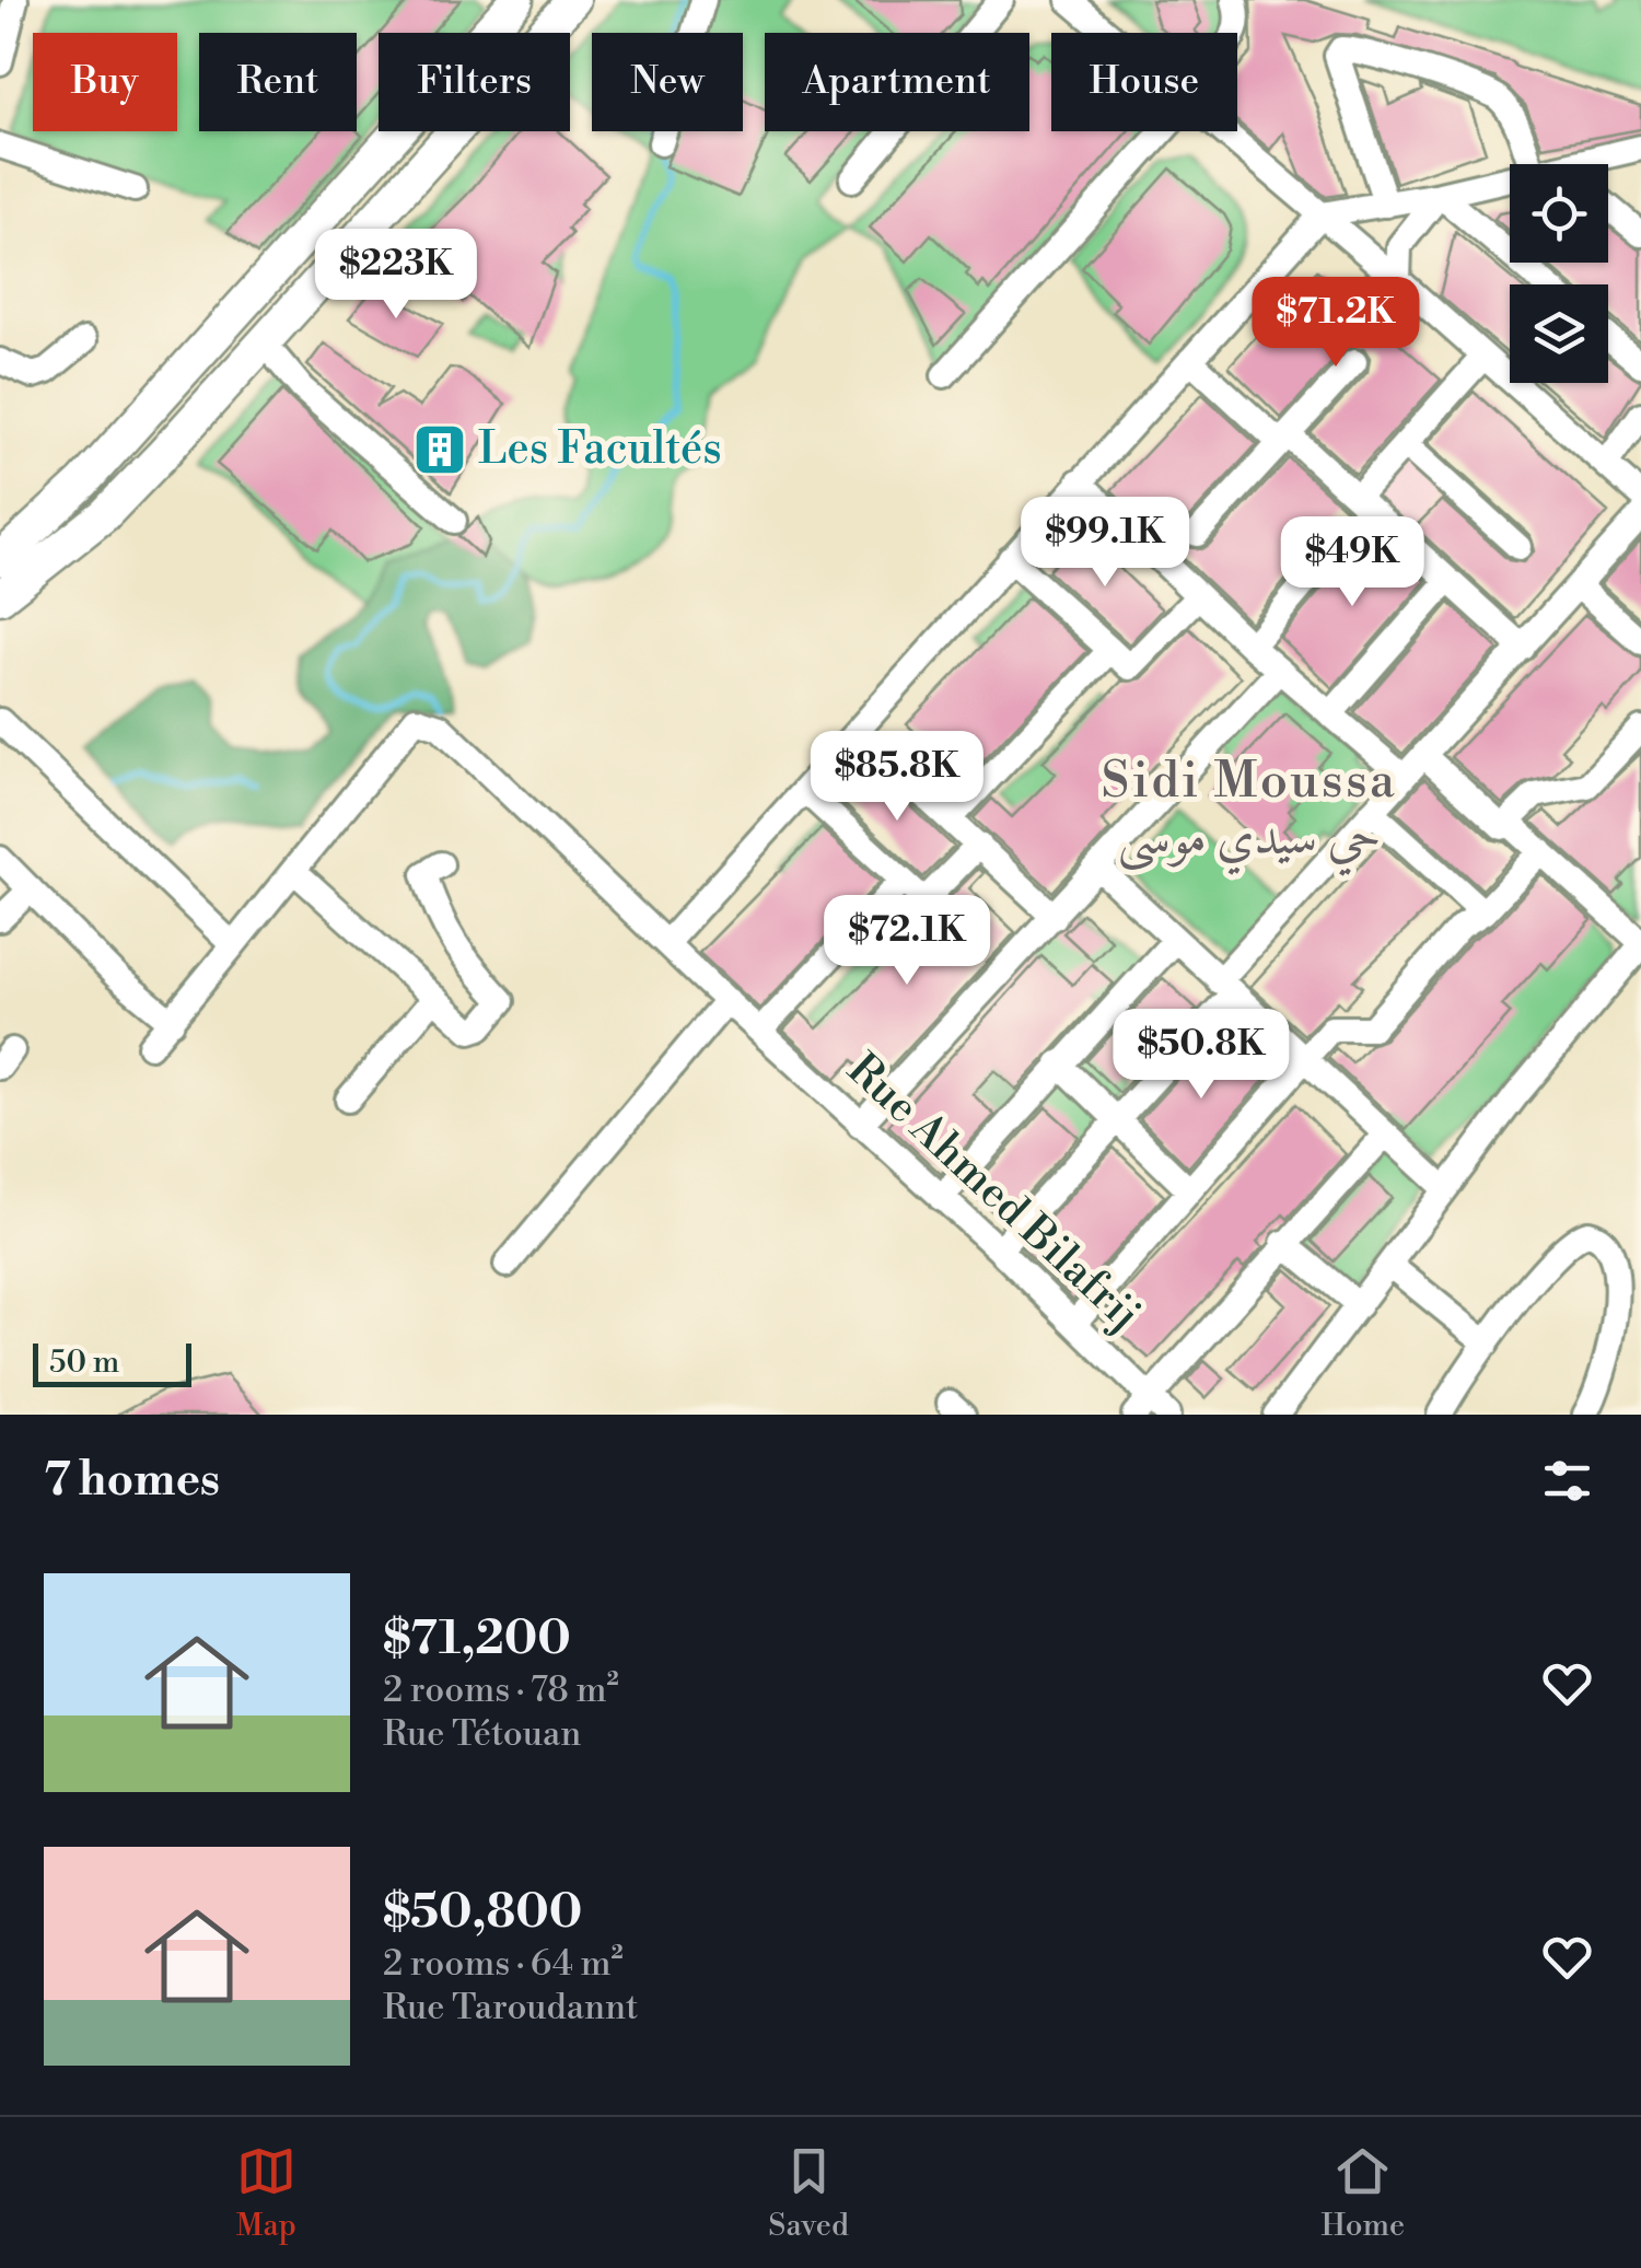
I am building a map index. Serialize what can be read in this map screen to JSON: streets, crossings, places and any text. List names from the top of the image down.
{
  "streets": {
    "street": ["Rue Ahmed Bilafrij"]
  },
  "districts": ["Sidi Moussa حي سيدي موسى"],
  "places": {
    "building": ["Les Facultés"]
  },
  "scale_bar": "50 m",
  "page": {
    "chip": [
      "Buy",
      "Rent",
      "Filters",
      "New",
      "Apartment",
      "House"
    ],
    "price": [
      "$223K",
      "$71.2K",
      "$99.1K",
      "$49K",
      "$85.8K",
      "$72.1K",
      "$50.8K"
    ],
    "scale": "50 m",
    "heading": "7 homes",
    "list": [
      {
        "name": "$71,200",
        "note": "2 rooms · 78 m² · Rue Tétouan"
      },
      {
        "name": "$50,800",
        "note": "2 rooms · 64 m² · Rue Taroudannt"
      }
    ],
    "tabs": ["Map", "Saved", "Home"]
  }
}
